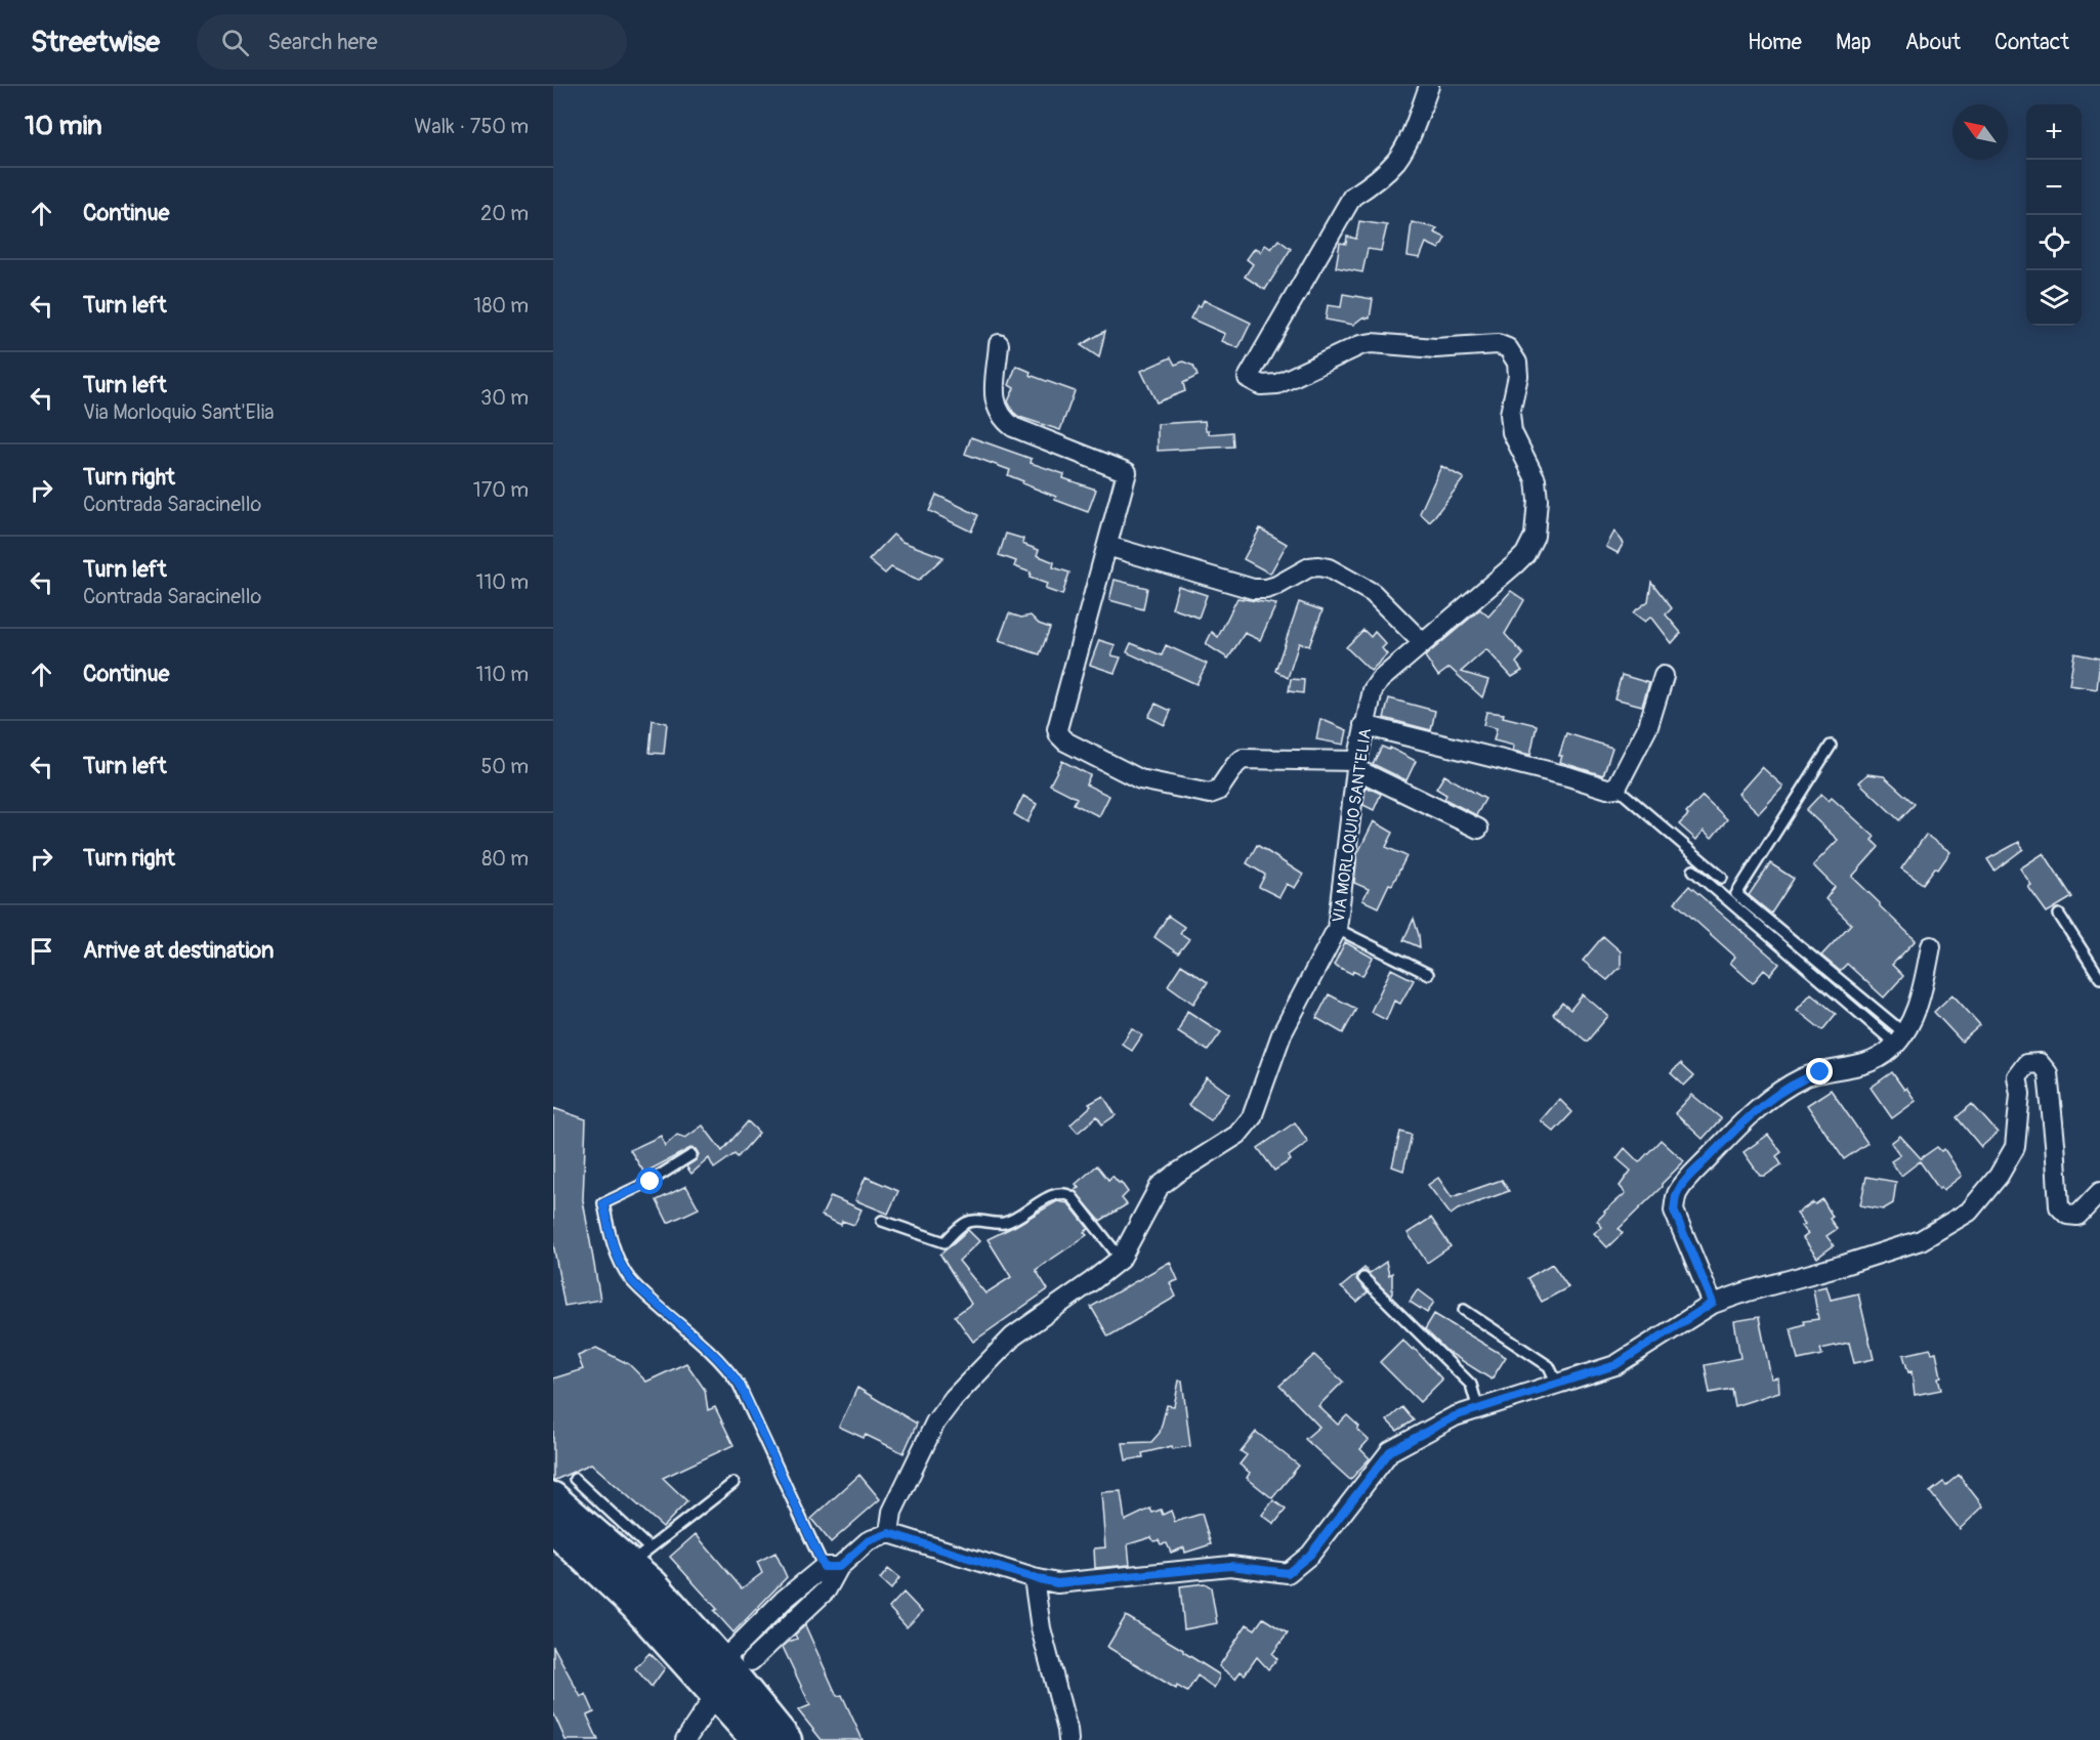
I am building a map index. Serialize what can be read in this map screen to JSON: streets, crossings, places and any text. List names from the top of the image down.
{
  "streets": {
    "street": ["VIA MORLOQUIO SANT'ELIA"]
  },
  "north": "top left",
  "page": {
    "header": "Streetwise",
    "search": "Search here",
    "nav": [
      "Home",
      "Map",
      "About",
      "Contact"
    ],
    "heading": ["10 min", "Walk · 750 m"],
    "map_buttons": ["+", "−"],
    "list": [
      ["Continue", "20 m"],
      ["Turn left", "180 m"],
      ["Turn left", "Via Morloquio Sant'Elia", "30 m"],
      ["Turn right", "Contrada Saracinello", "170 m"],
      ["Turn left", "Contrada Saracinello", "110 m"],
      ["Continue", "110 m"],
      ["Turn left", "50 m"],
      ["Turn right", "80 m"],
      "Arrive at destination"
    ]
  }
}
